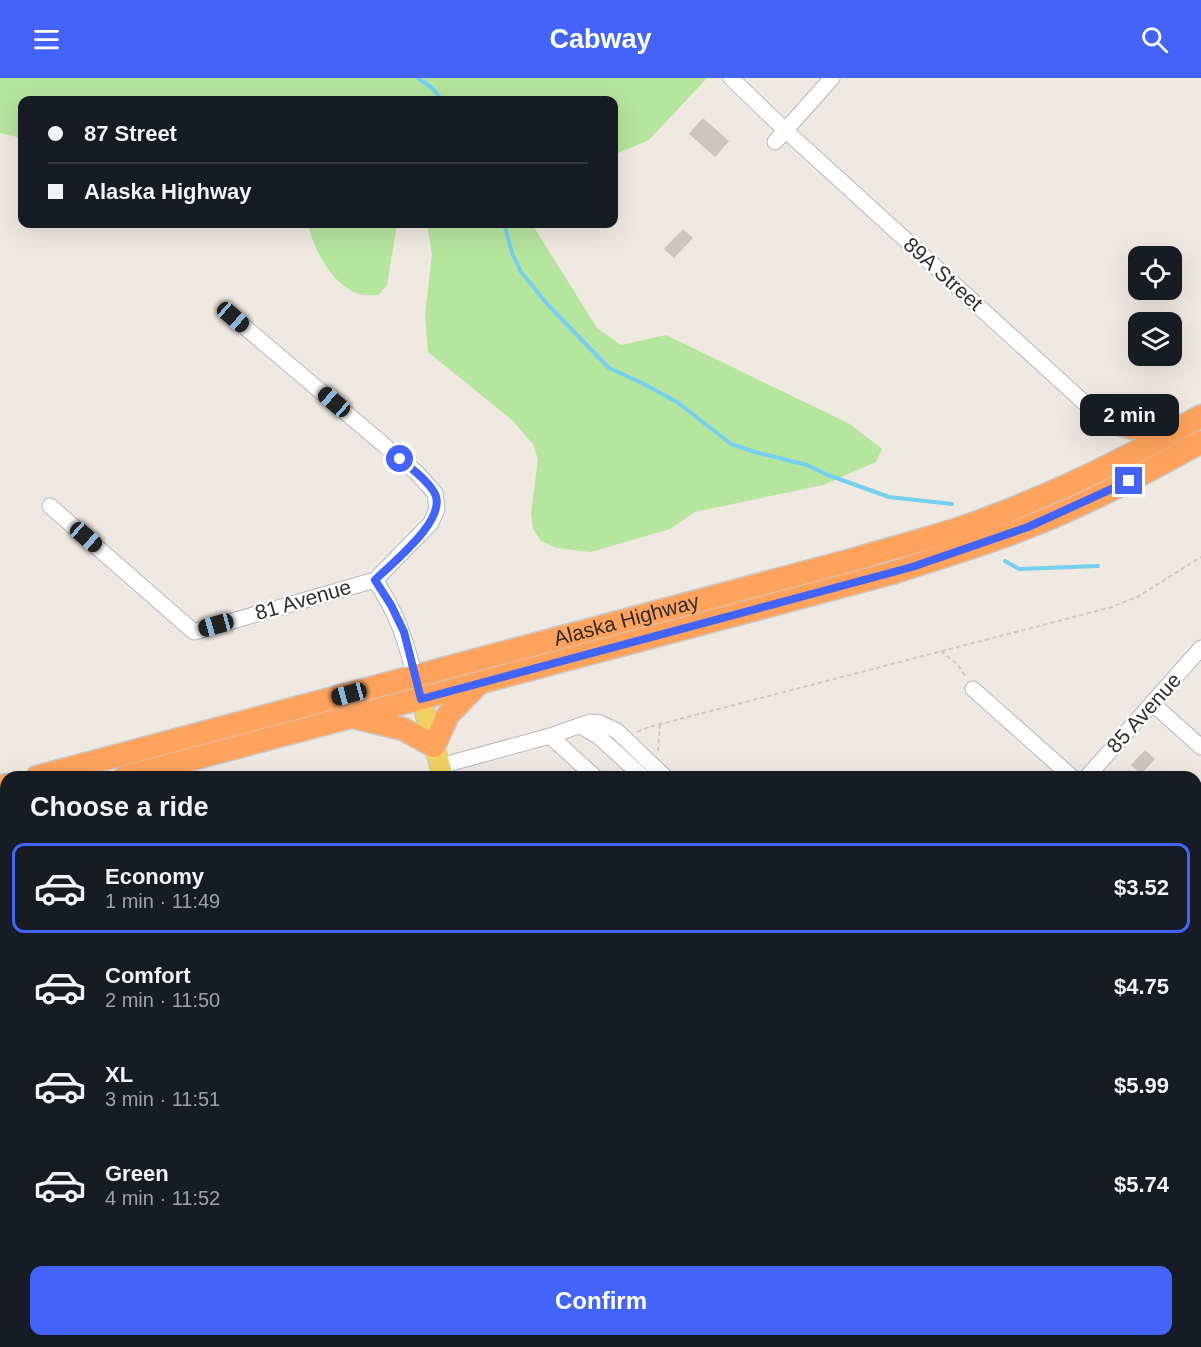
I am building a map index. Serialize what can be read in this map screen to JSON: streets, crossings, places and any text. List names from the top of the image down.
{
  "streets": {
    "highway": ["Alaska Highway"],
    "street": ["89A Street", "81 Avenue", "85 Avenue"]
  },
  "page": {
    "header": "Cabway",
    "banner": ["87 Street", "Alaska Highway"],
    "bubble": "2 min",
    "heading": "Choose a ride",
    "list": [
      {
        "name": "Economy",
        "note": "1 min · 11:49",
        "value": "$3.52"
      },
      {
        "name": "Comfort",
        "note": "2 min · 11:50",
        "value": "$4.75"
      },
      {
        "name": "XL",
        "note": "3 min · 11:51",
        "value": "$5.99"
      },
      {
        "name": "Green",
        "note": "4 min · 11:52",
        "value": "$5.74"
      }
    ],
    "buttons": "Confirm"
  }
}
